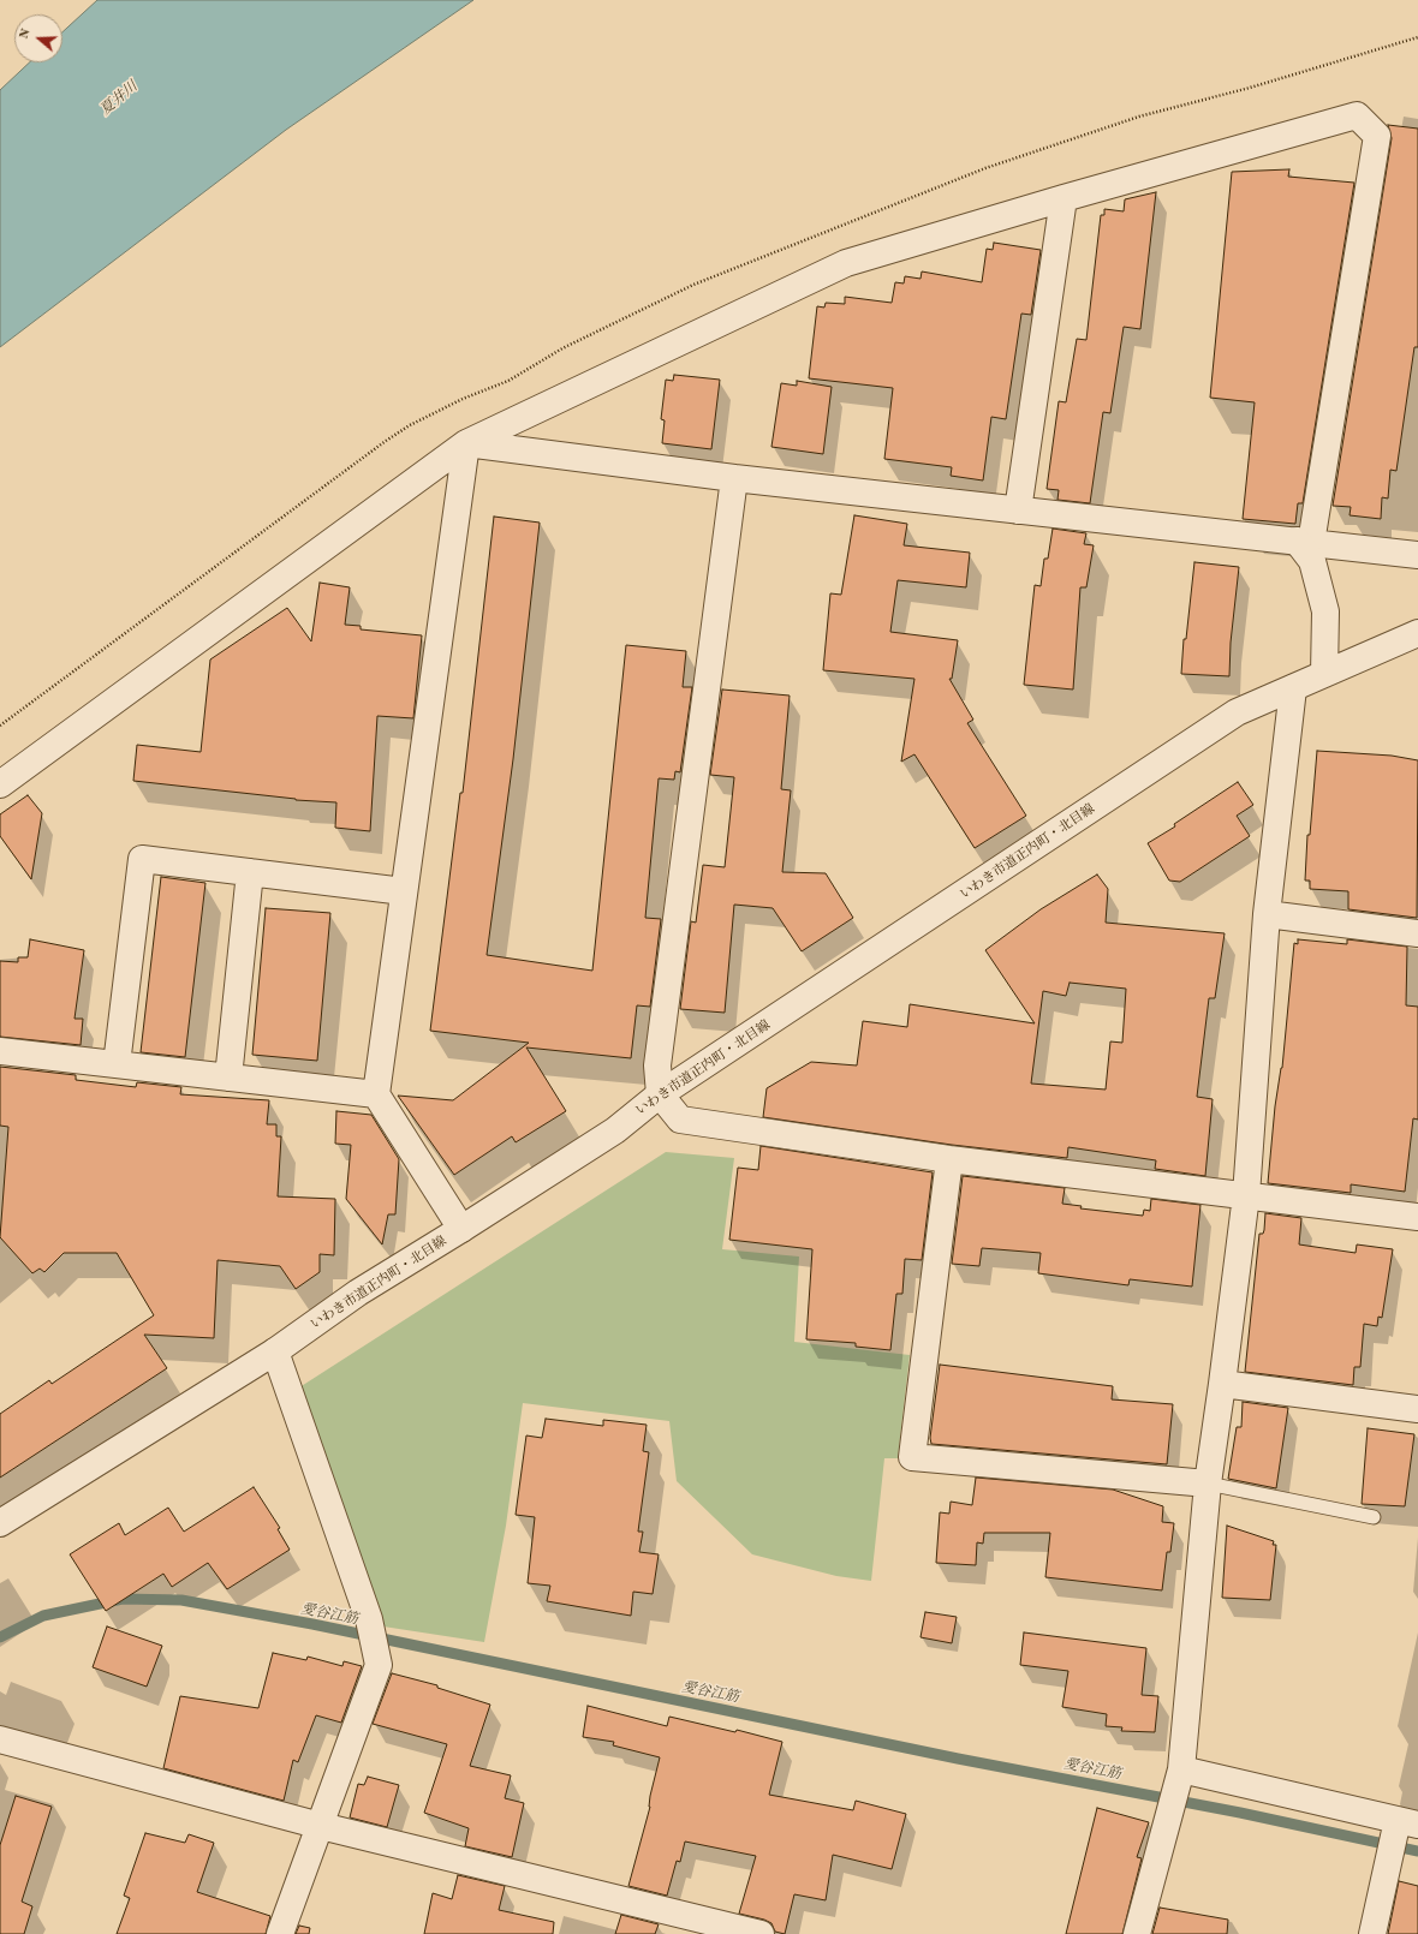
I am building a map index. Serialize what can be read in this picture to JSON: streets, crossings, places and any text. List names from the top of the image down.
{
  "streets": {
    "street": ["いわき市道正内町・北目線"]
  },
  "water": ["夏井川", "愛谷江筋"],
  "north": "left"
}
